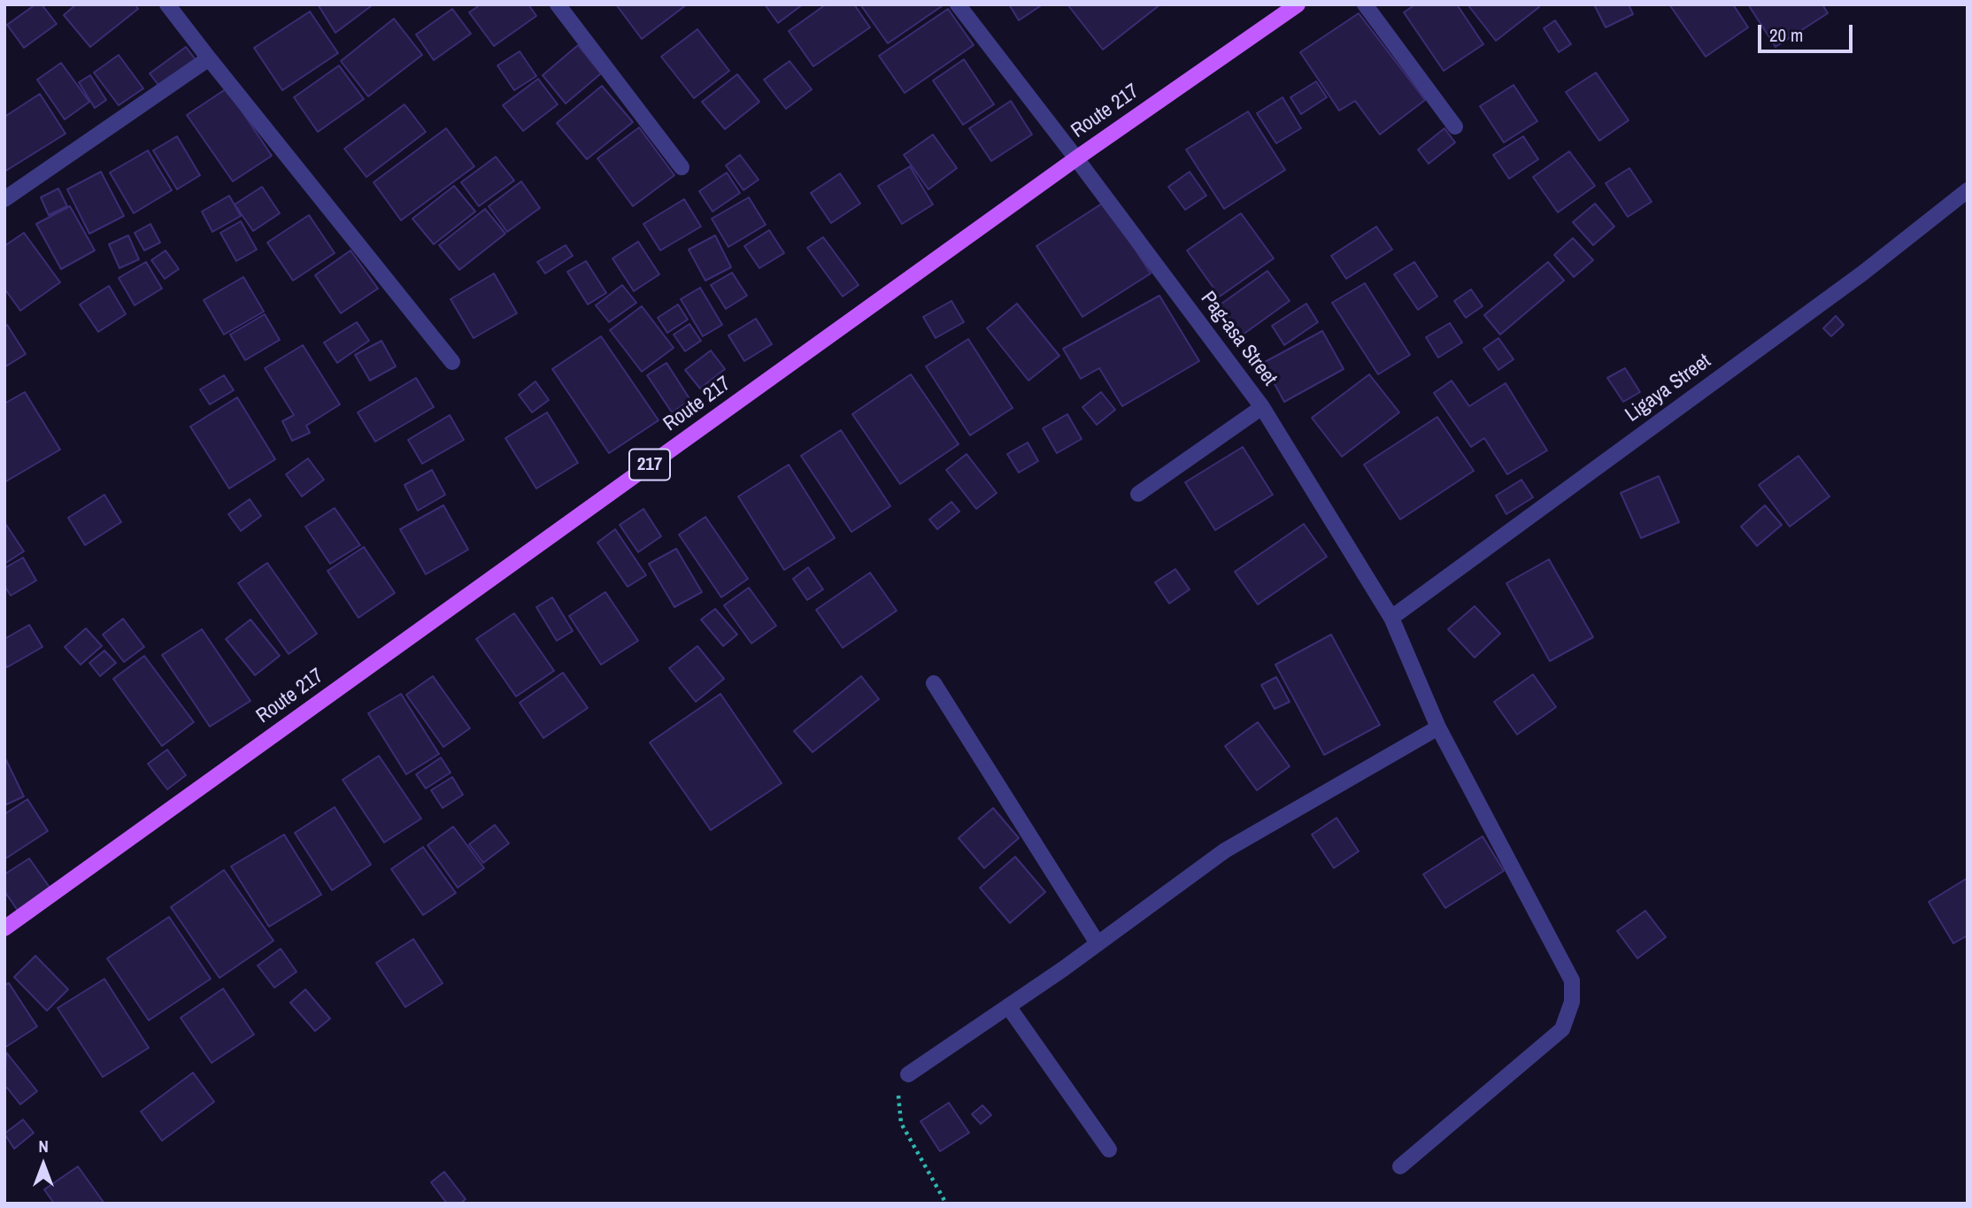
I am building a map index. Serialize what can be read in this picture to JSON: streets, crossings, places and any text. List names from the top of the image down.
{
  "streets": {
    "main road": ["Route 217", "217"],
    "street": ["Pag-asa Street", "Ligaya Street"]
  },
  "crossings": [
    ["Route 217", "Pag-asa Street"],
    ["Pag-asa Street", "Ligaya Street"]
  ],
  "scale_bar": "20 m",
  "north": "top"
}
